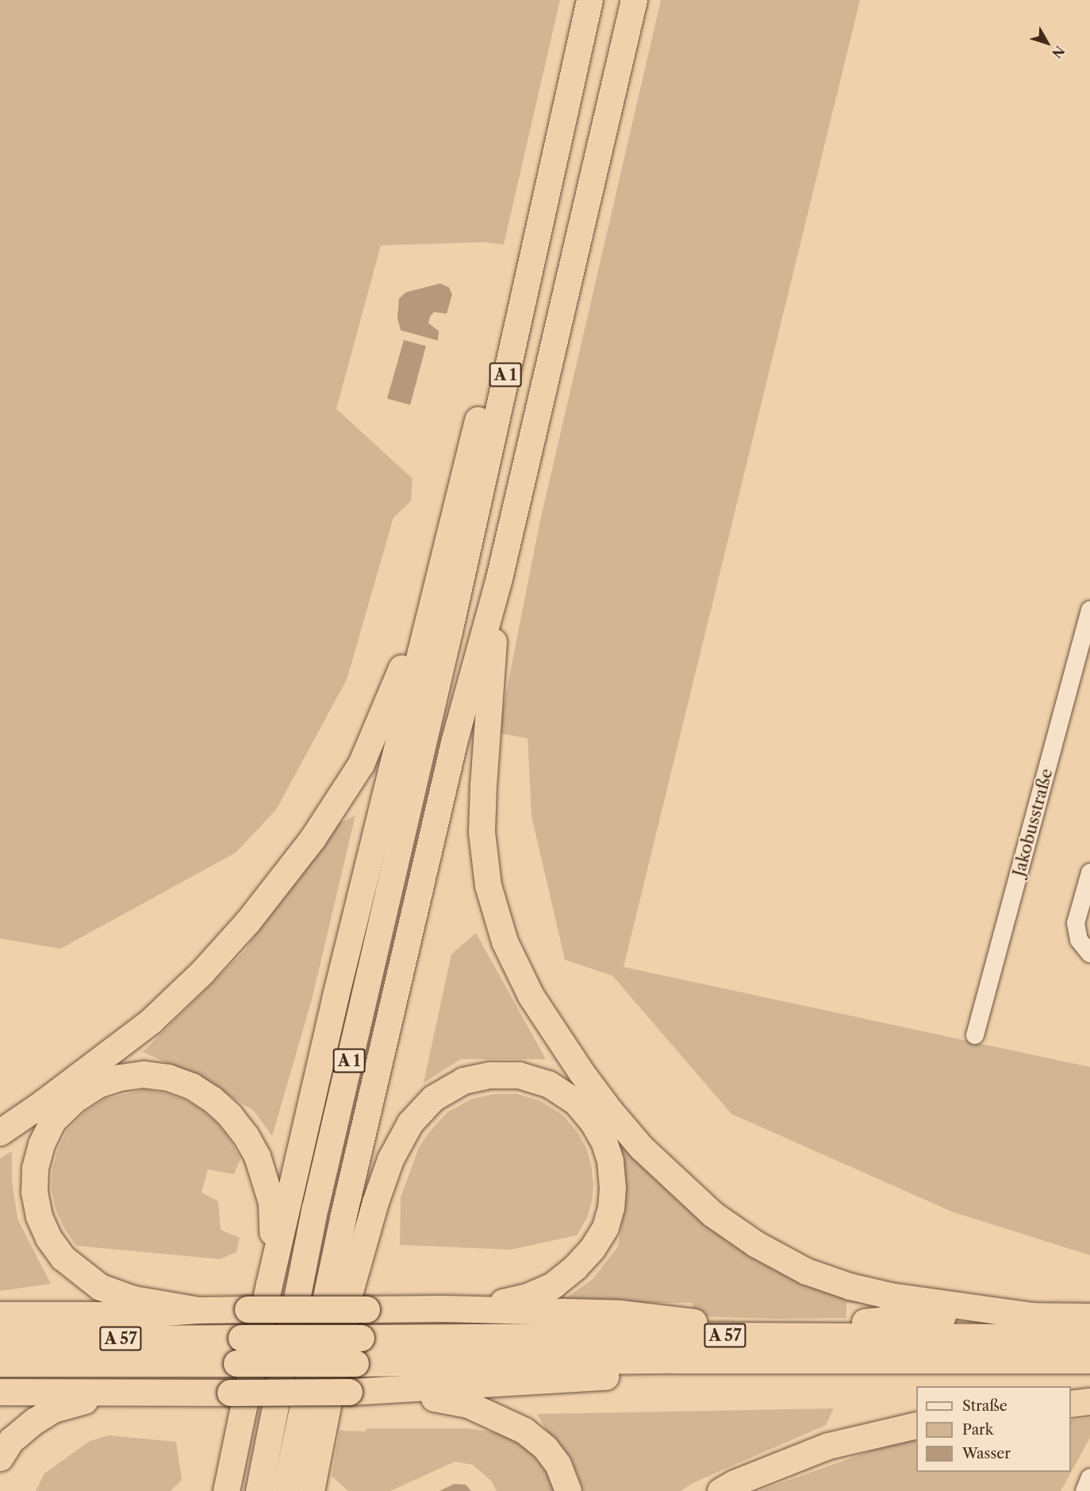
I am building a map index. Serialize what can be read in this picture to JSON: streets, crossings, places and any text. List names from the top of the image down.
{
  "streets": {
    "highway": ["A 1", "A 57"],
    "street": ["Jakobusstraße"]
  },
  "legend": ["Straße", "Park", "Wasser"],
  "north": "bottom right"
}
